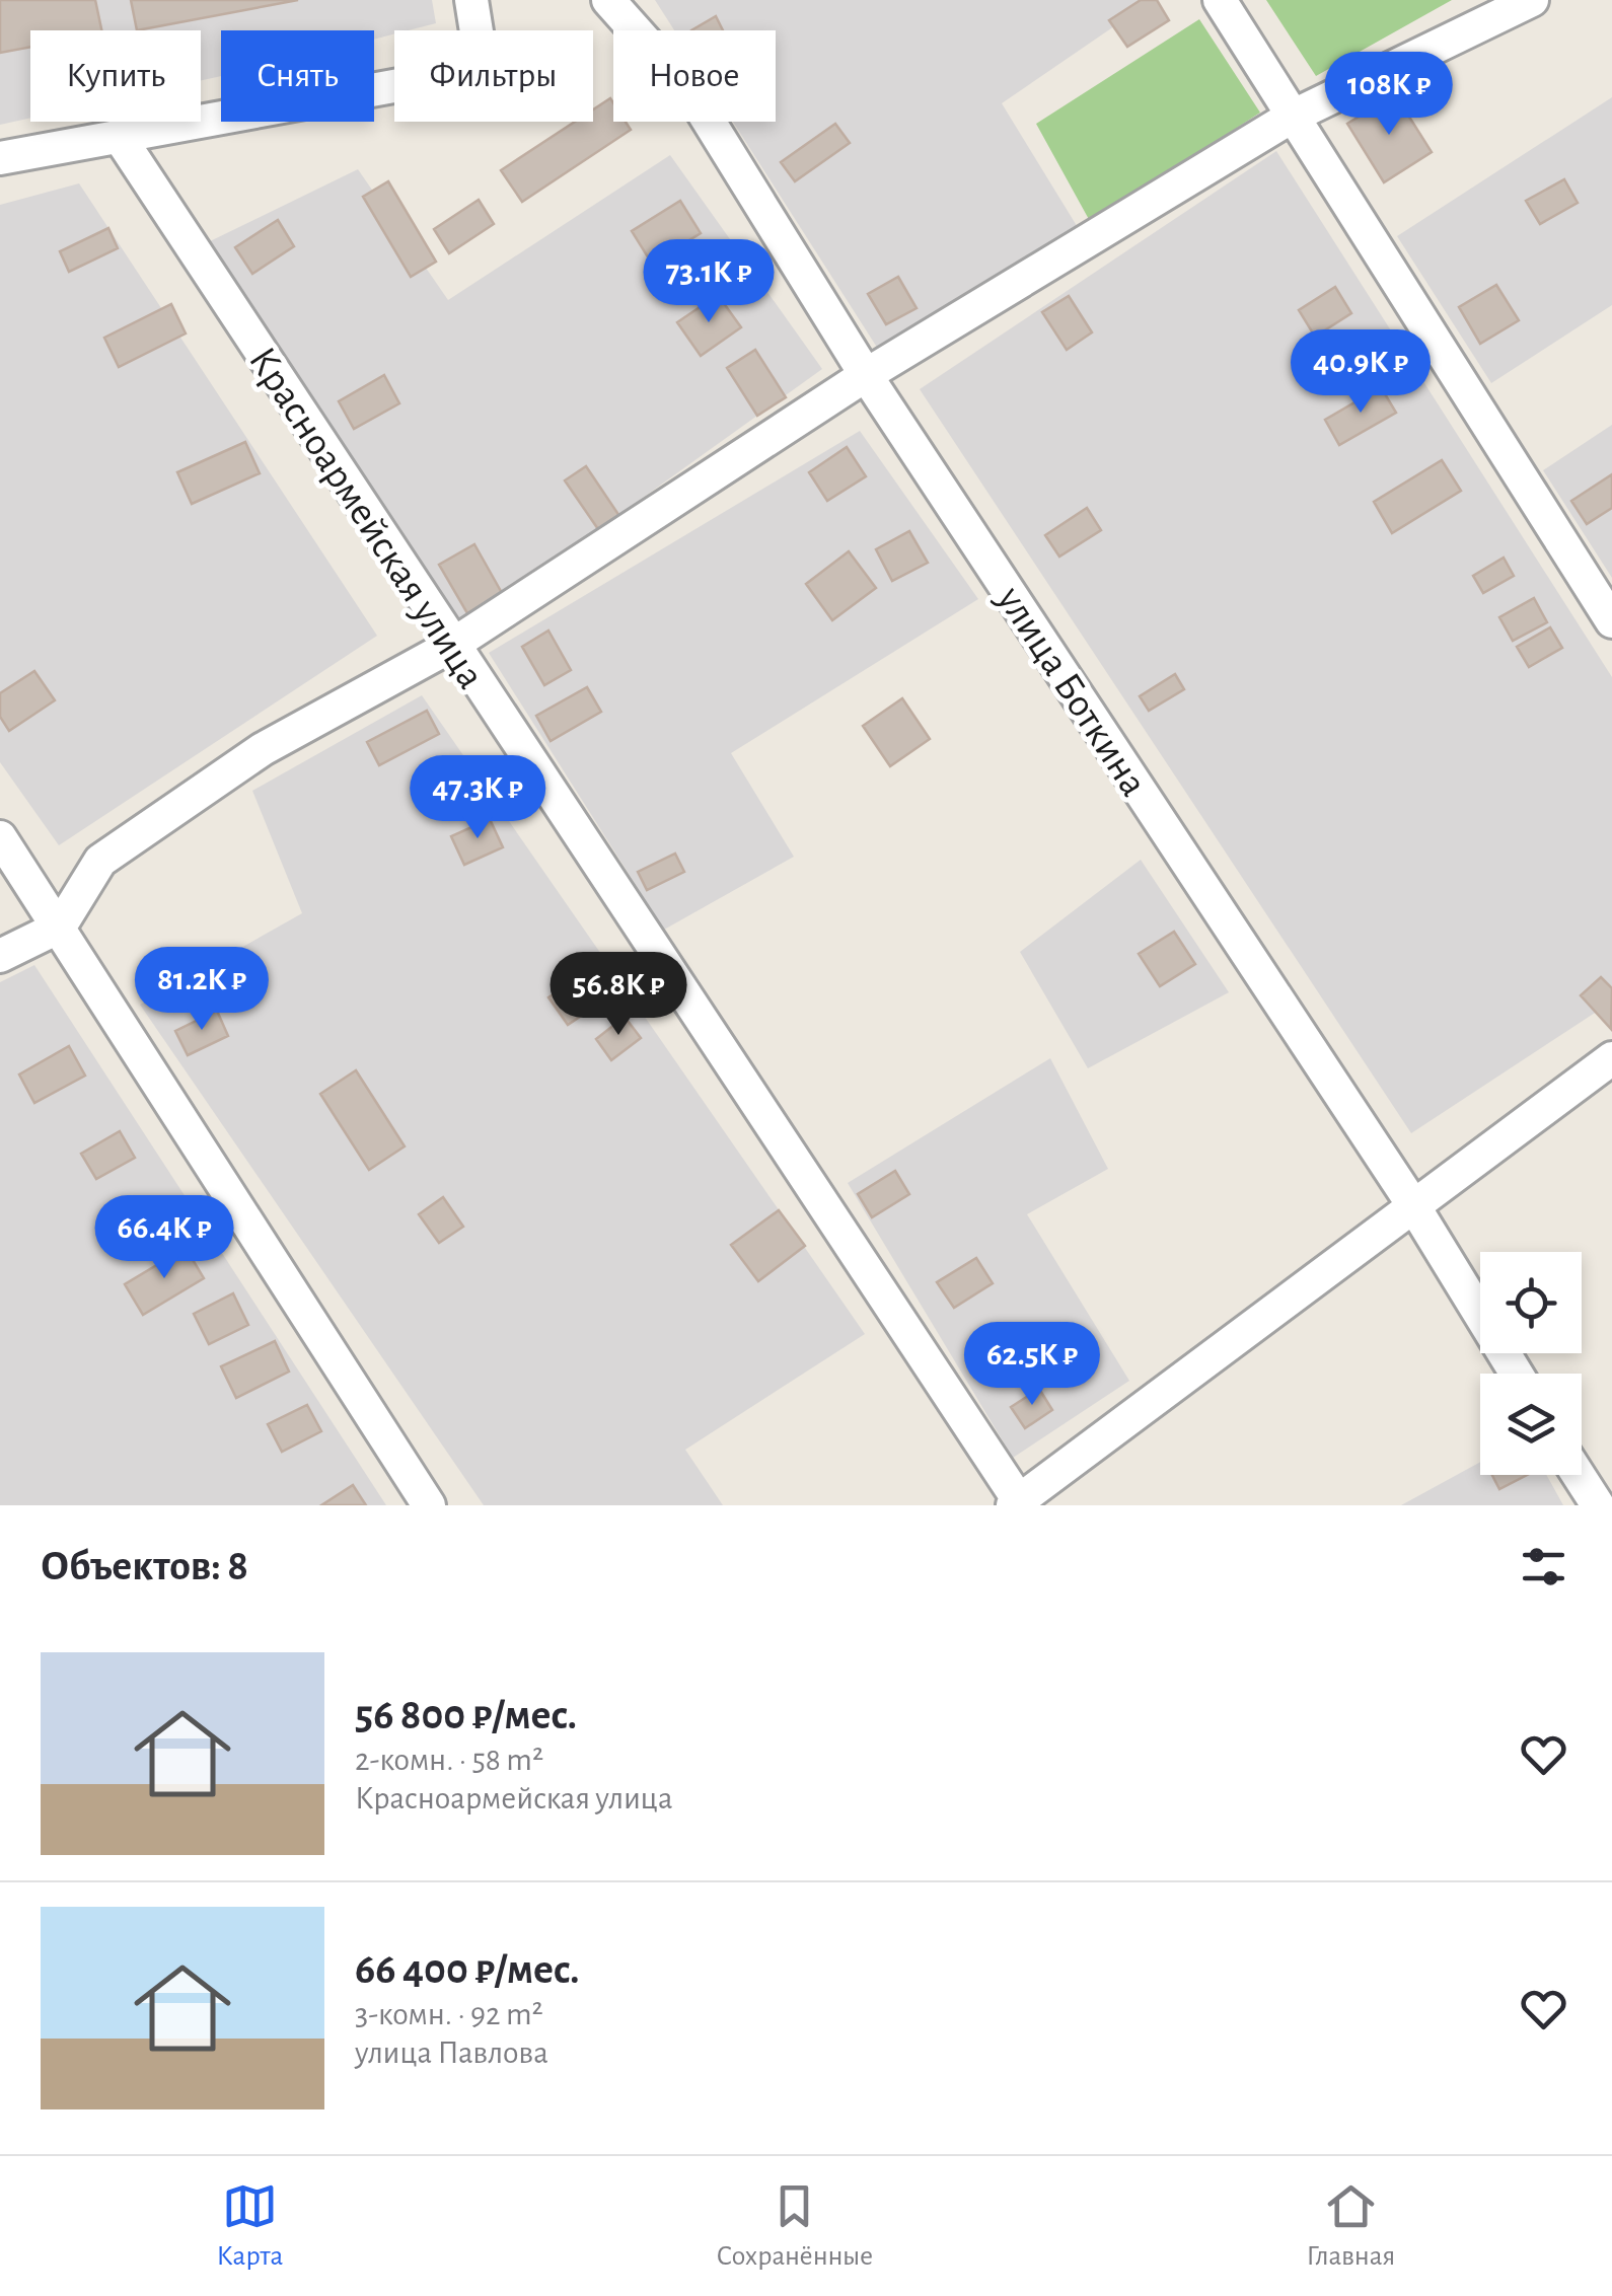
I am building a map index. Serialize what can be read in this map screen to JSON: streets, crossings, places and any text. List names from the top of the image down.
{
  "streets": {
    "street": ["Красноармейская улица", "улица Боткина"]
  },
  "page": {
    "chip": [
      "Купить",
      "Снять",
      "Фильтры",
      "Новое"
    ],
    "price": [
      "108K ₽",
      "73.1K ₽",
      "40.9K ₽",
      "47.3K ₽",
      "81.2K ₽",
      "56.8K ₽",
      "66.4K ₽",
      "62.5K ₽"
    ],
    "heading": "Объектов: 8",
    "list": [
      {
        "name": "56 800 ₽/мес.",
        "note": "2-комн. · 58 m² · Красноармейская улица"
      },
      {
        "name": "66 400 ₽/мес.",
        "note": "3-комн. · 92 m² · улица Павлова"
      }
    ],
    "tabs": ["Карта", "Сохранённые", "Главная"]
  }
}
